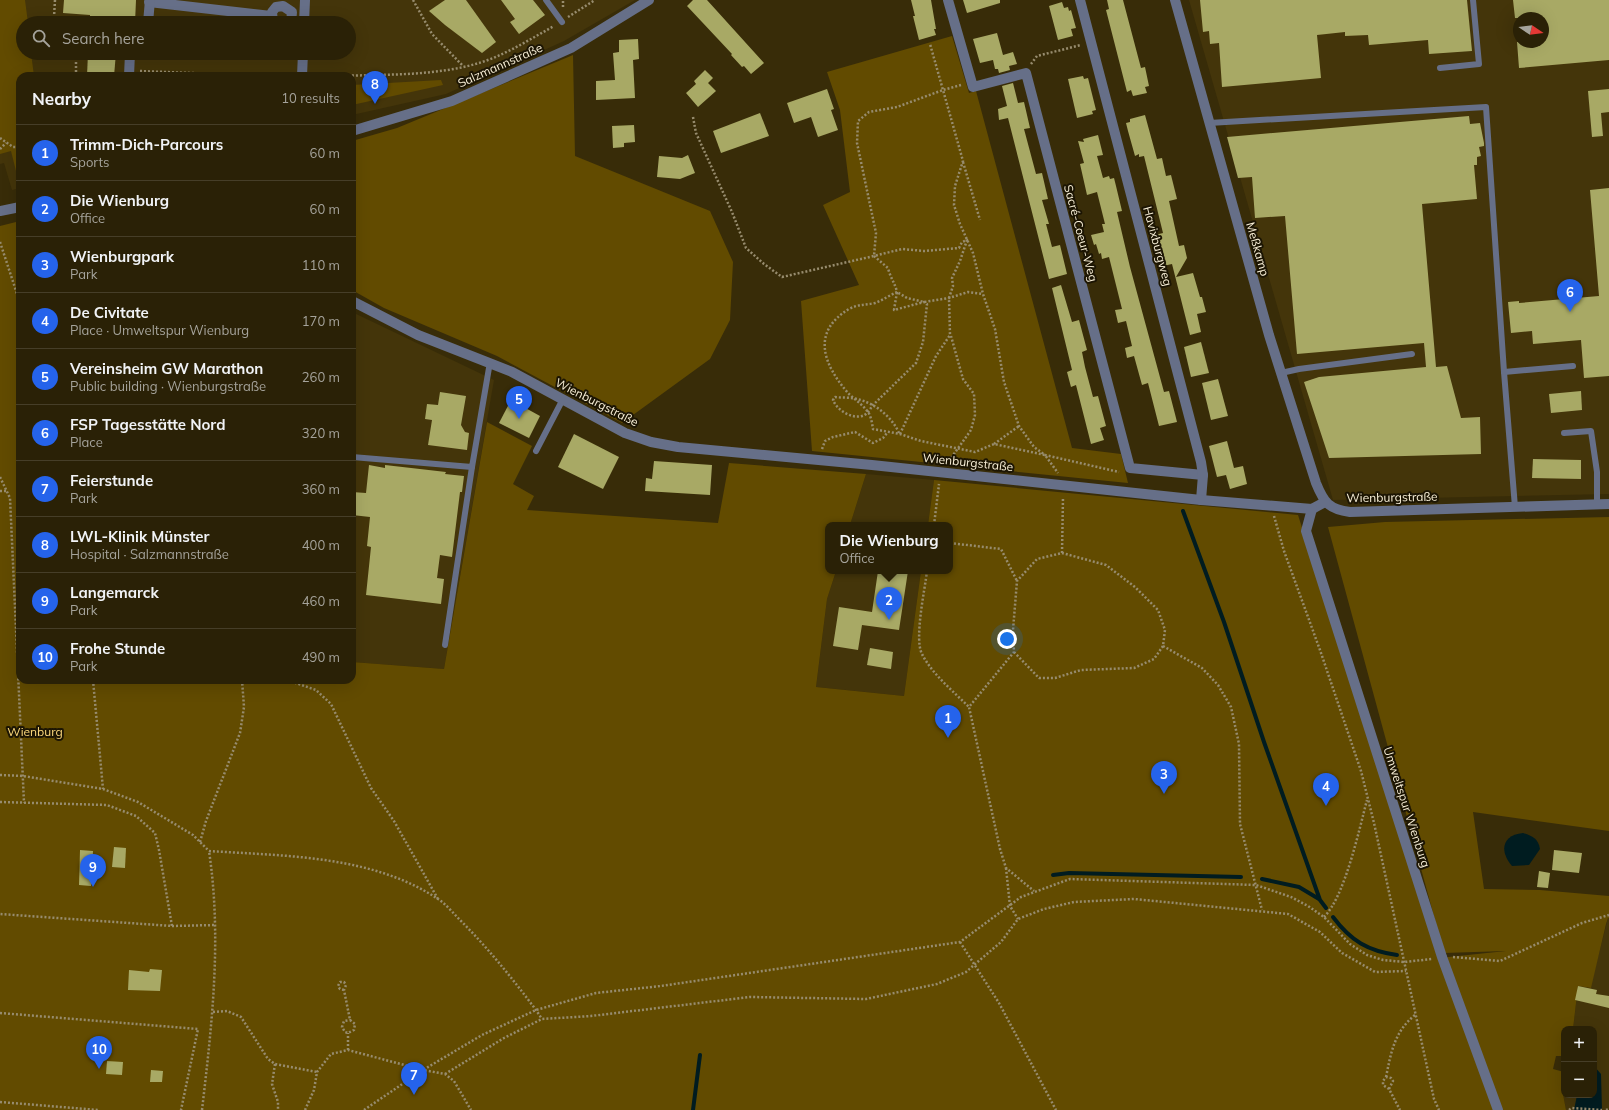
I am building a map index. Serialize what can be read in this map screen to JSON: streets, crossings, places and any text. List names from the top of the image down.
{
  "streets": {
    "street": [
      "Salzmannstraße",
      "Sacré-Coeur-Weg",
      "Havixburgweg",
      "Meßkamp",
      "Wienburgstraße",
      "Umweltspur Wienburg"
    ]
  },
  "crossings": [
    ["Havixburgweg", "Wienburgstraße"],
    ["Meßkamp", "Wienburgstraße"],
    ["Wienburgstraße", "Umweltspur Wienburg"]
  ],
  "parks": ["Wienburg"],
  "north": "right",
  "page": {
    "search": "Search here",
    "pins": [
      "8",
      "6",
      "5",
      "2",
      "1",
      "3",
      "4",
      "9",
      "10",
      "7"
    ],
    "heading": ["Nearby", "10 results"],
    "list": [
      {
        "mark": "1",
        "name": "Trimm-Dich-Parcours",
        "note": "Sports",
        "value": "60 m"
      },
      {
        "mark": "2",
        "name": "Die Wienburg",
        "note": "Office",
        "value": "60 m"
      },
      {
        "mark": "3",
        "name": "Wienburgpark",
        "note": "Park",
        "value": "110 m"
      },
      {
        "mark": "4",
        "name": "De Civitate",
        "note": "Place · Umweltspur Wienburg",
        "value": "170 m"
      },
      {
        "mark": "5",
        "name": "Vereinsheim GW Marathon",
        "note": "Public building · Wienburgstraße",
        "value": "260 m"
      },
      {
        "mark": "6",
        "name": "FSP Tagesstätte Nord",
        "note": "Place",
        "value": "320 m"
      },
      {
        "mark": "7",
        "name": "Feierstunde",
        "note": "Park",
        "value": "360 m"
      },
      {
        "mark": "8",
        "name": "LWL-Klinik Münster",
        "note": "Hospital · Salzmannstraße",
        "value": "400 m"
      },
      {
        "mark": "9",
        "name": "Langemarck",
        "note": "Park",
        "value": "460 m"
      },
      {
        "mark": "10",
        "name": "Frohe Stunde",
        "note": "Park",
        "value": "490 m"
      }
    ],
    "popup": ["Die Wienburg", "Office"],
    "map_buttons": ["+", "−"]
  }
}
